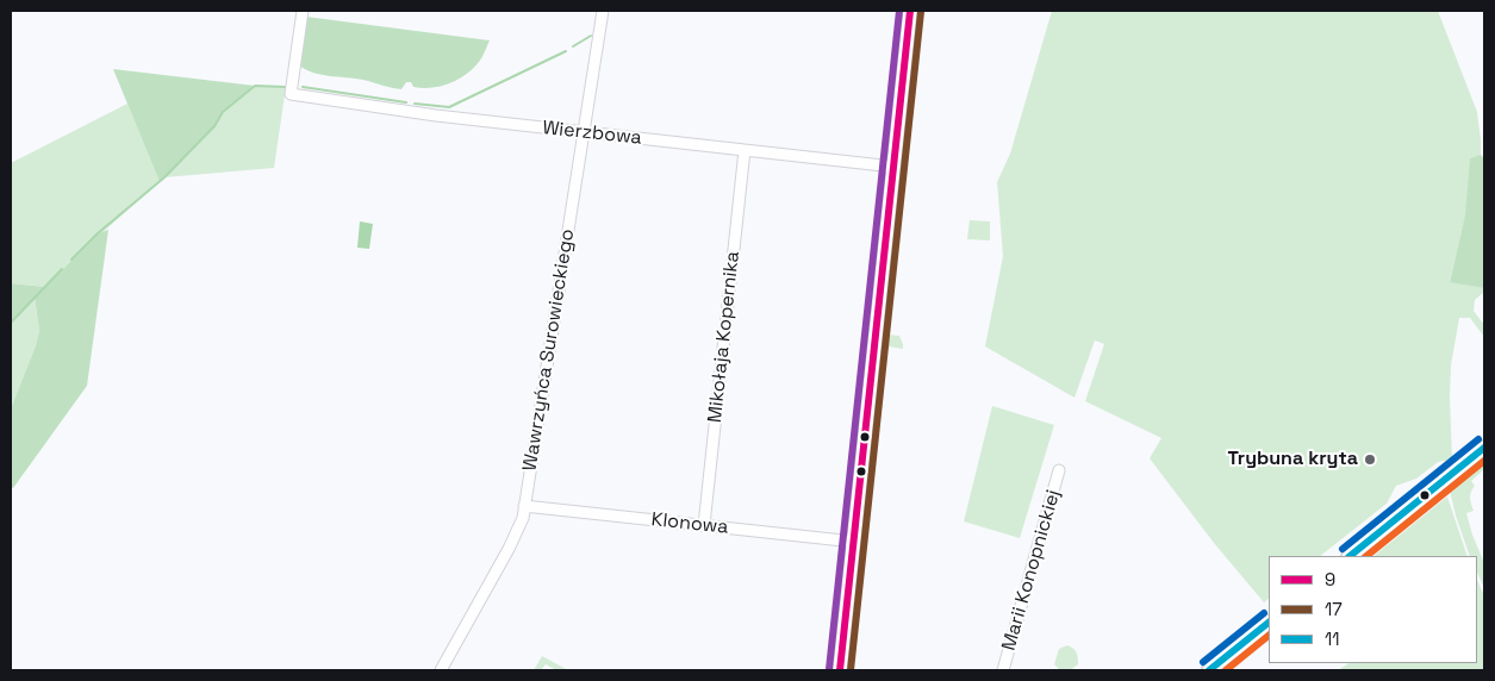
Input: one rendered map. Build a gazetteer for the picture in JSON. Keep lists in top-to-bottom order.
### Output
{
  "streets": {
    "street": [
      "Wierzbowa",
      "Mikołaja Kopernika",
      "Wawrzyńca Surowieckiego",
      "Klonowa",
      "Marii Konopnickiej"
    ]
  },
  "crossings": [
    ["Wierzbowa", "Mikołaja Kopernika"],
    ["Wierzbowa", "Wawrzyńca Surowieckiego"],
    ["Mikołaja Kopernika", "Klonowa"],
    ["Wawrzyńca Surowieckiego", "Klonowa"]
  ],
  "places": ["Trybuna kryta"],
  "lines": ["transit line 9", "transit line 17", "transit line 11"],
  "legend": ["9", "17", "11"]
}
